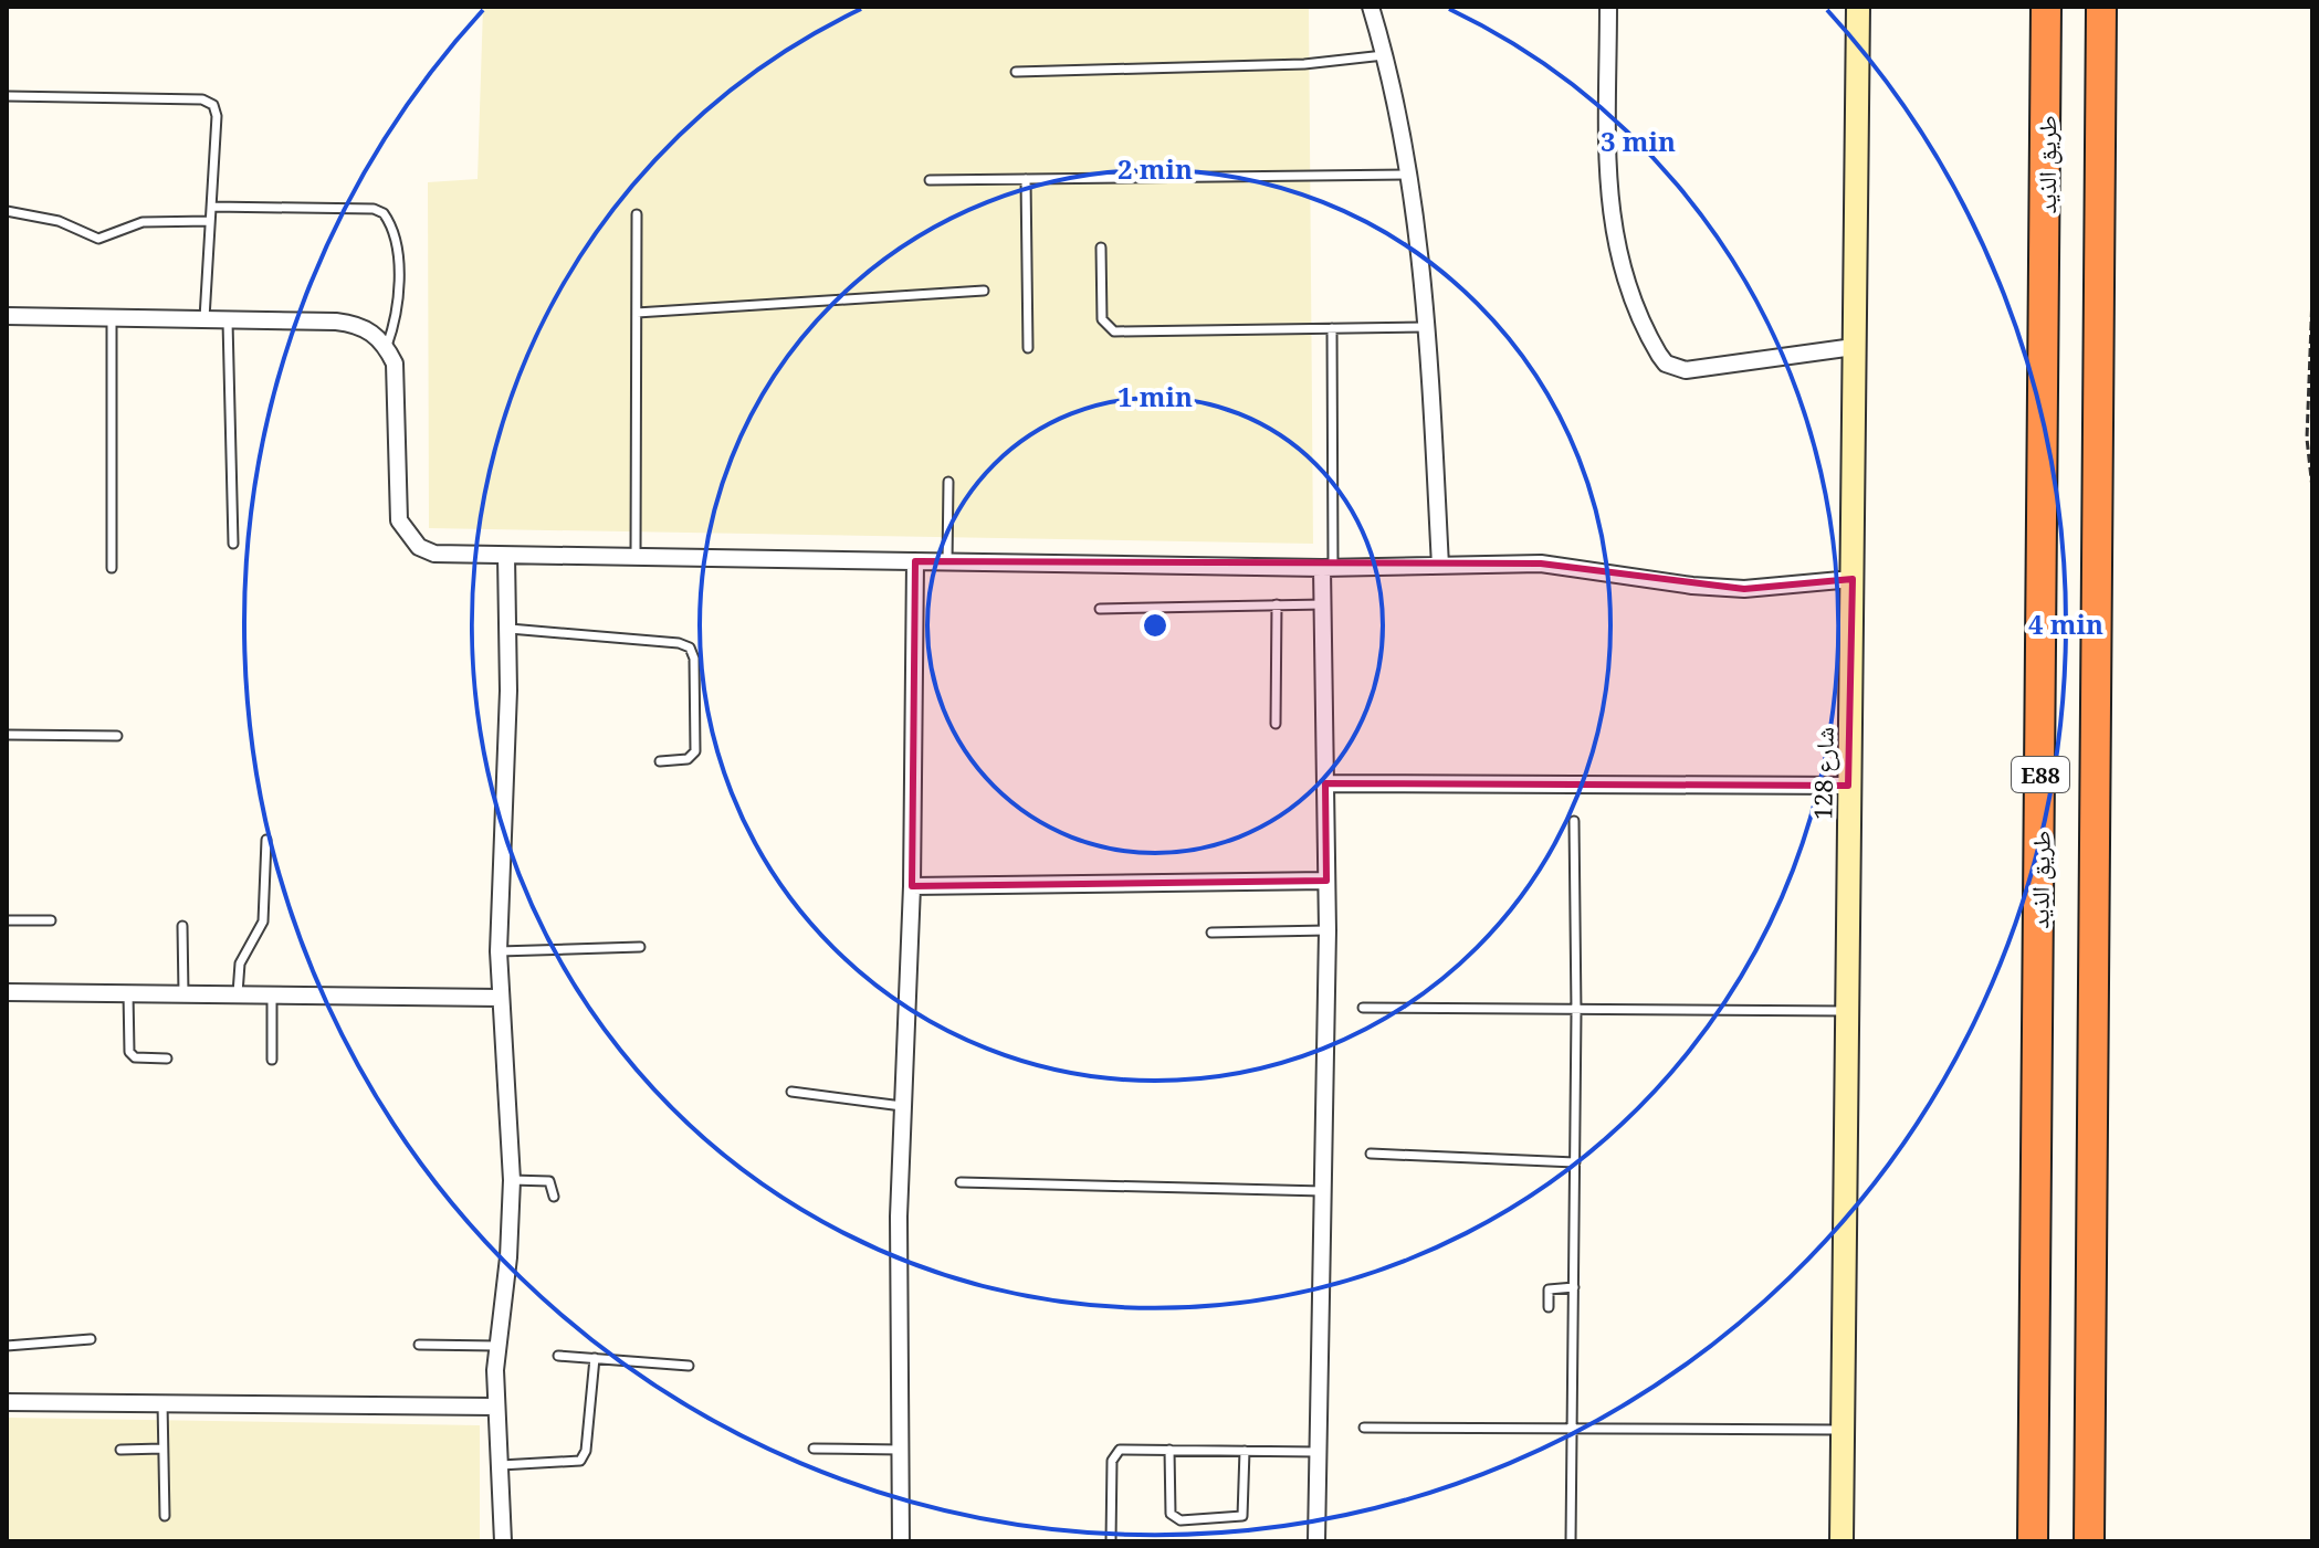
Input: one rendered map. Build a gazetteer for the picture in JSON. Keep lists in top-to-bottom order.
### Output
{
  "streets": {
    "highway": ["طريق الذيد", "E88"],
    "street": ["شارع 128"]
  },
  "rings": [
    "3 min",
    "2 min",
    "1 min",
    "4 min"
  ]
}
